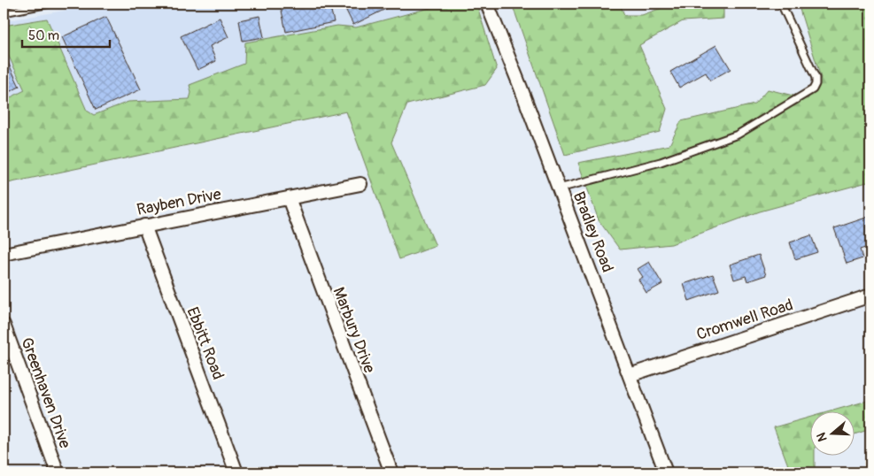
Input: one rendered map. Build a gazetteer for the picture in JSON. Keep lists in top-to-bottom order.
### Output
{
  "streets": {
    "street": [
      "Rayben Drive",
      "Bradley Road",
      "Cromwell Road",
      "Marbury Drive",
      "Ebbitt Road",
      "Greenhaven Drive"
    ]
  },
  "crossings": [
    ["Rayben Drive", "Marbury Drive"],
    ["Rayben Drive", "Ebbitt Road"],
    ["Bradley Road", "Cromwell Road"]
  ],
  "scale_bar": "50 m",
  "north": "left"
}
